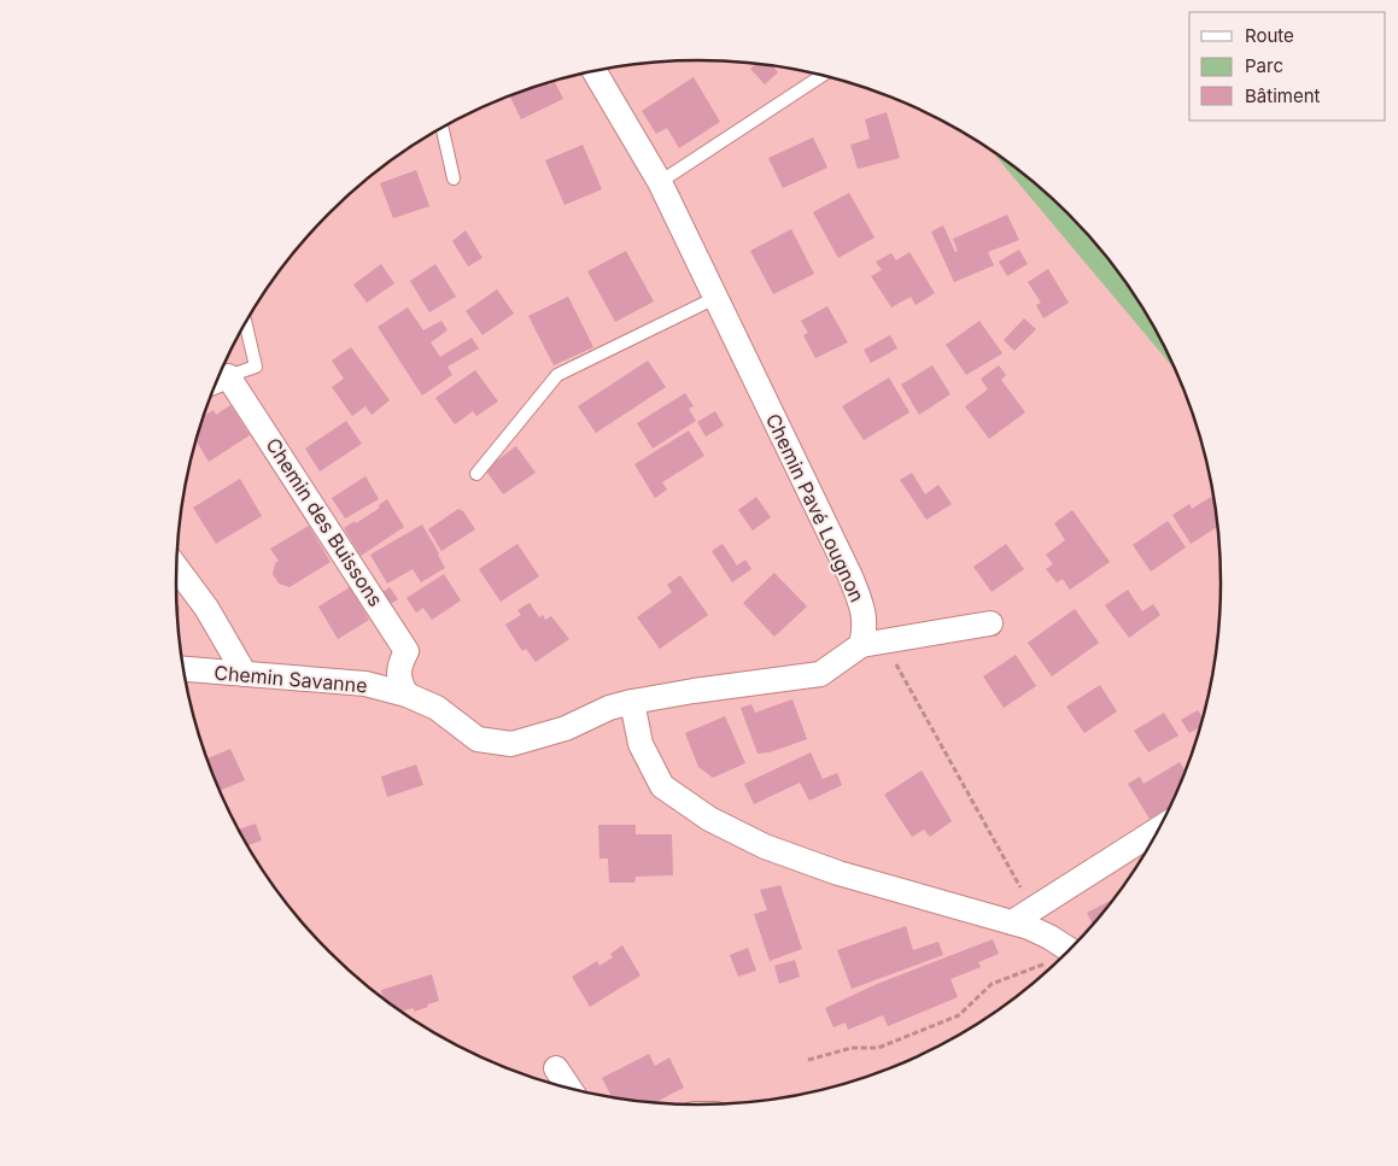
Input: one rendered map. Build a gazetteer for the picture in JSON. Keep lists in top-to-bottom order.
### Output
{
  "streets": {
    "street": ["Chemin Pavé Lougnon", "Chemin des Buissons", "Chemin Savanne"]
  },
  "crossings": [
    ["Chemin des Buissons", "Chemin Savanne"]
  ],
  "legend": ["Route", "Parc", "Bâtiment"]
}
